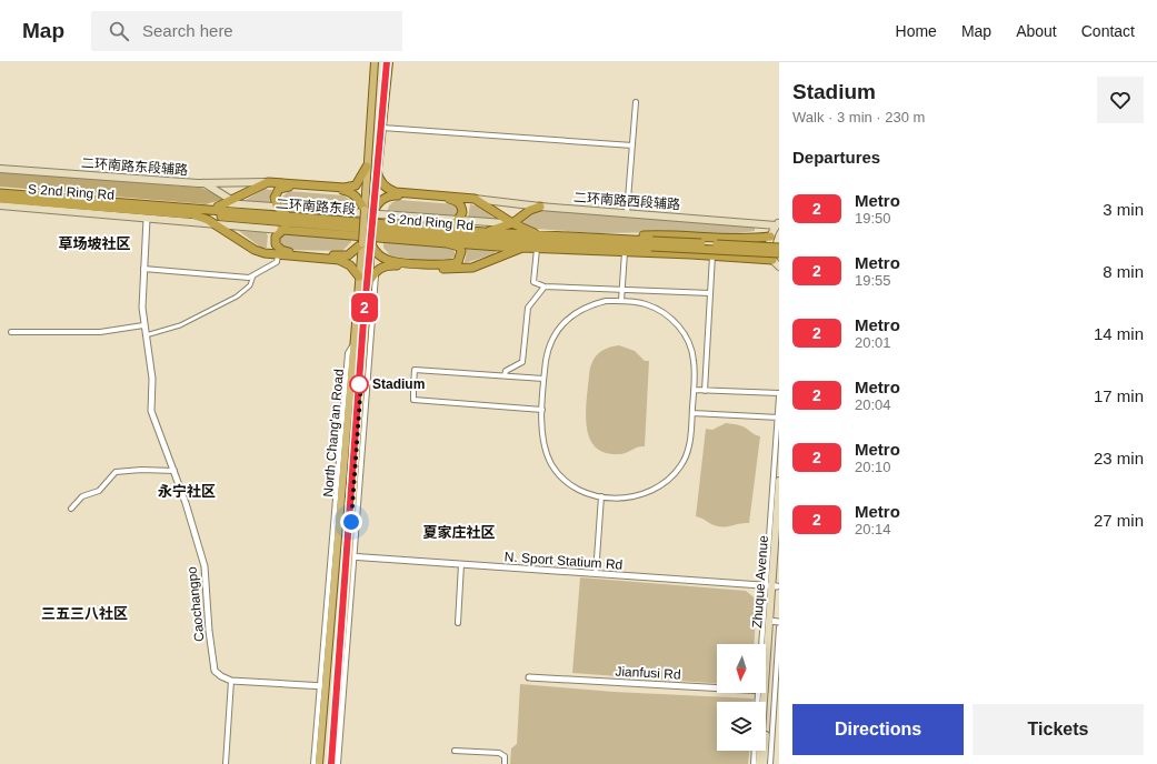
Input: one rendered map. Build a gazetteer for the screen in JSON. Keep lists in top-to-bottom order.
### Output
{
  "streets": {
    "highway": ["S 2nd Ring Rd", "二环南路东段"],
    "main road": [
      "二环南路东段辅路",
      "二环南路西段辅路",
      "North Chang'an Road",
      "Zhuque Avenue"
    ],
    "street": ["N. Sport Statium Rd", "Caochangpo", "Jianfusi Rd"]
  },
  "crossings": [
    ["S 2nd Ring Rd", "二环南路东段"],
    ["North Chang'an Road", "N. Sport Statium Rd"],
    ["N. Sport Statium Rd", "Zhuque Avenue"]
  ],
  "districts": [
    "草场坡社区",
    "永宁社区",
    "夏家庄社区",
    "三五三八社区"
  ],
  "places": ["Stadium"],
  "lines": ["metro line 2"],
  "north": "bottom",
  "page": {
    "header": "Map",
    "search": "Search here",
    "nav": [
      "Home",
      "Map",
      "About",
      "Contact"
    ],
    "on_map": "2",
    "heading": [
      ["Stadium", "Walk · 3 min · 230 m"],
      "Departures"
    ],
    "list": [
      {
        "mark": "2",
        "name": "Metro",
        "note": "19:50",
        "value": "3 min"
      },
      {
        "mark": "2",
        "name": "Metro",
        "note": "19:55",
        "value": "8 min"
      },
      {
        "mark": "2",
        "name": "Metro",
        "note": "20:01",
        "value": "14 min"
      },
      {
        "mark": "2",
        "name": "Metro",
        "note": "20:04",
        "value": "17 min"
      },
      {
        "mark": "2",
        "name": "Metro",
        "note": "20:10",
        "value": "23 min"
      },
      {
        "mark": "2",
        "name": "Metro",
        "note": "20:14",
        "value": "27 min"
      }
    ],
    "buttons": ["Directions", "Tickets"]
  }
}
